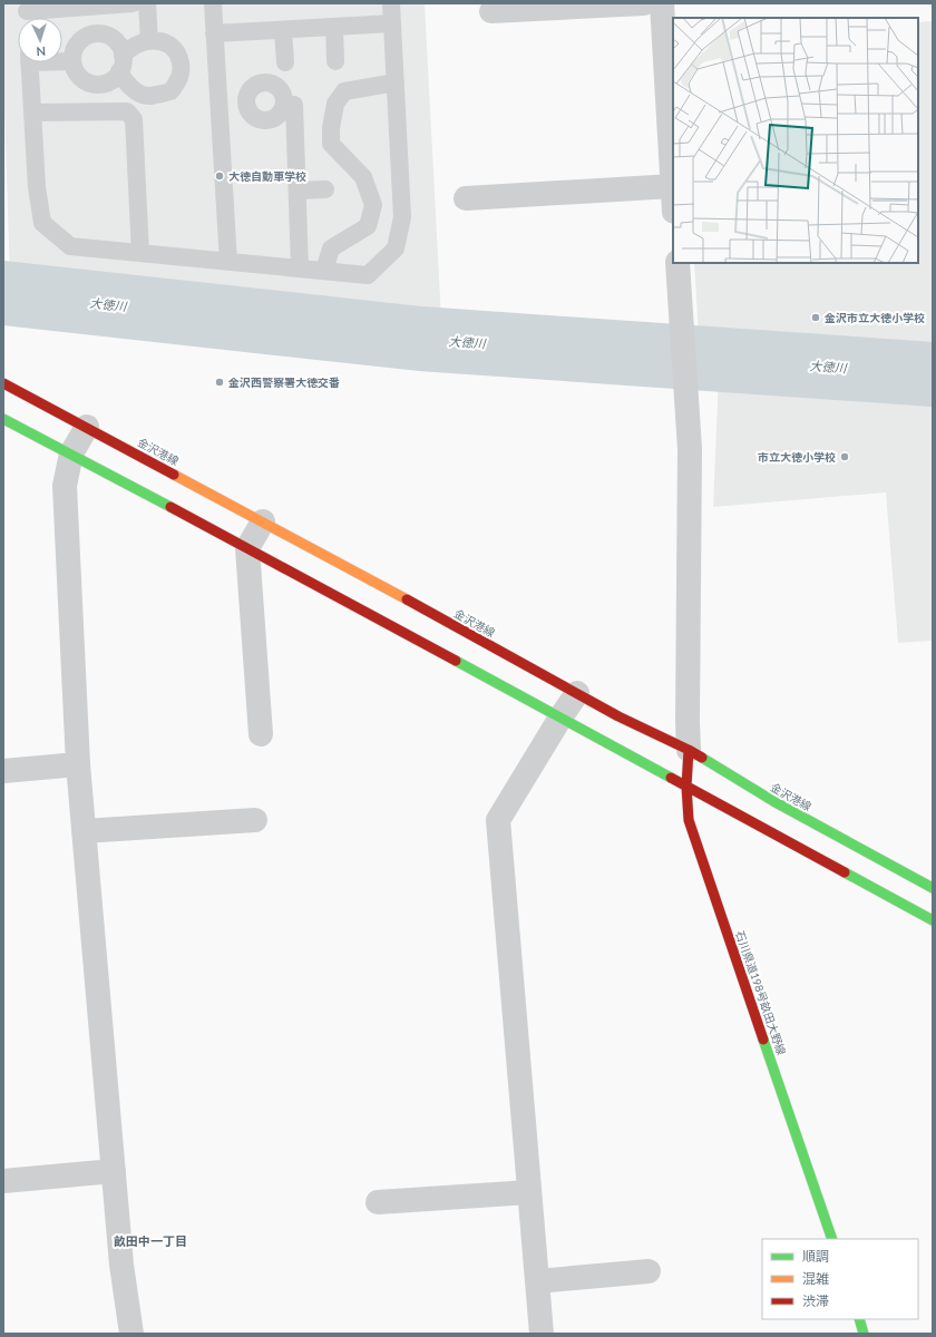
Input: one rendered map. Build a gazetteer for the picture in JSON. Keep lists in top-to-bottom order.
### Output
{
  "streets": {
    "main road": ["金沢港線", "石川県道198号畝田大野線"]
  },
  "crossings": [
    ["金沢港線", "石川県道198号畝田大野線"]
  ],
  "districts": ["畝田中一丁目"],
  "water": ["大徳川"],
  "places": [
    "大徳自動車学校",
    "金沢市立大徳小学校",
    "金沢西警察署大徳交番",
    "市立大徳小学校"
  ],
  "legend": ["順調", "混雑", "渋滞"],
  "north": "bottom"
}
